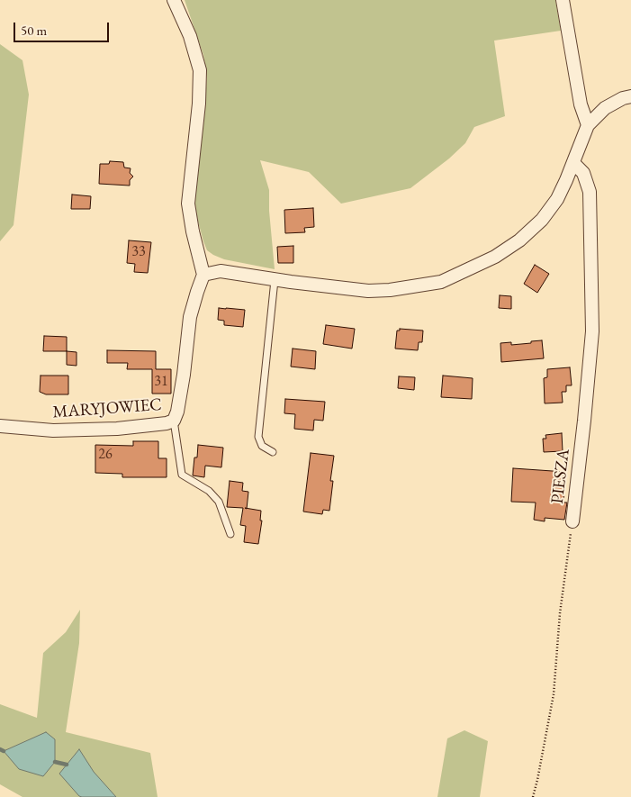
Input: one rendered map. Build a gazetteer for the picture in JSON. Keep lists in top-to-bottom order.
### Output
{
  "streets": {
    "street": ["MARYJOWIEC", "PIESZA"]
  },
  "house_numbers": ["33", "31", "26"],
  "scale_bar": "50 m"
}
